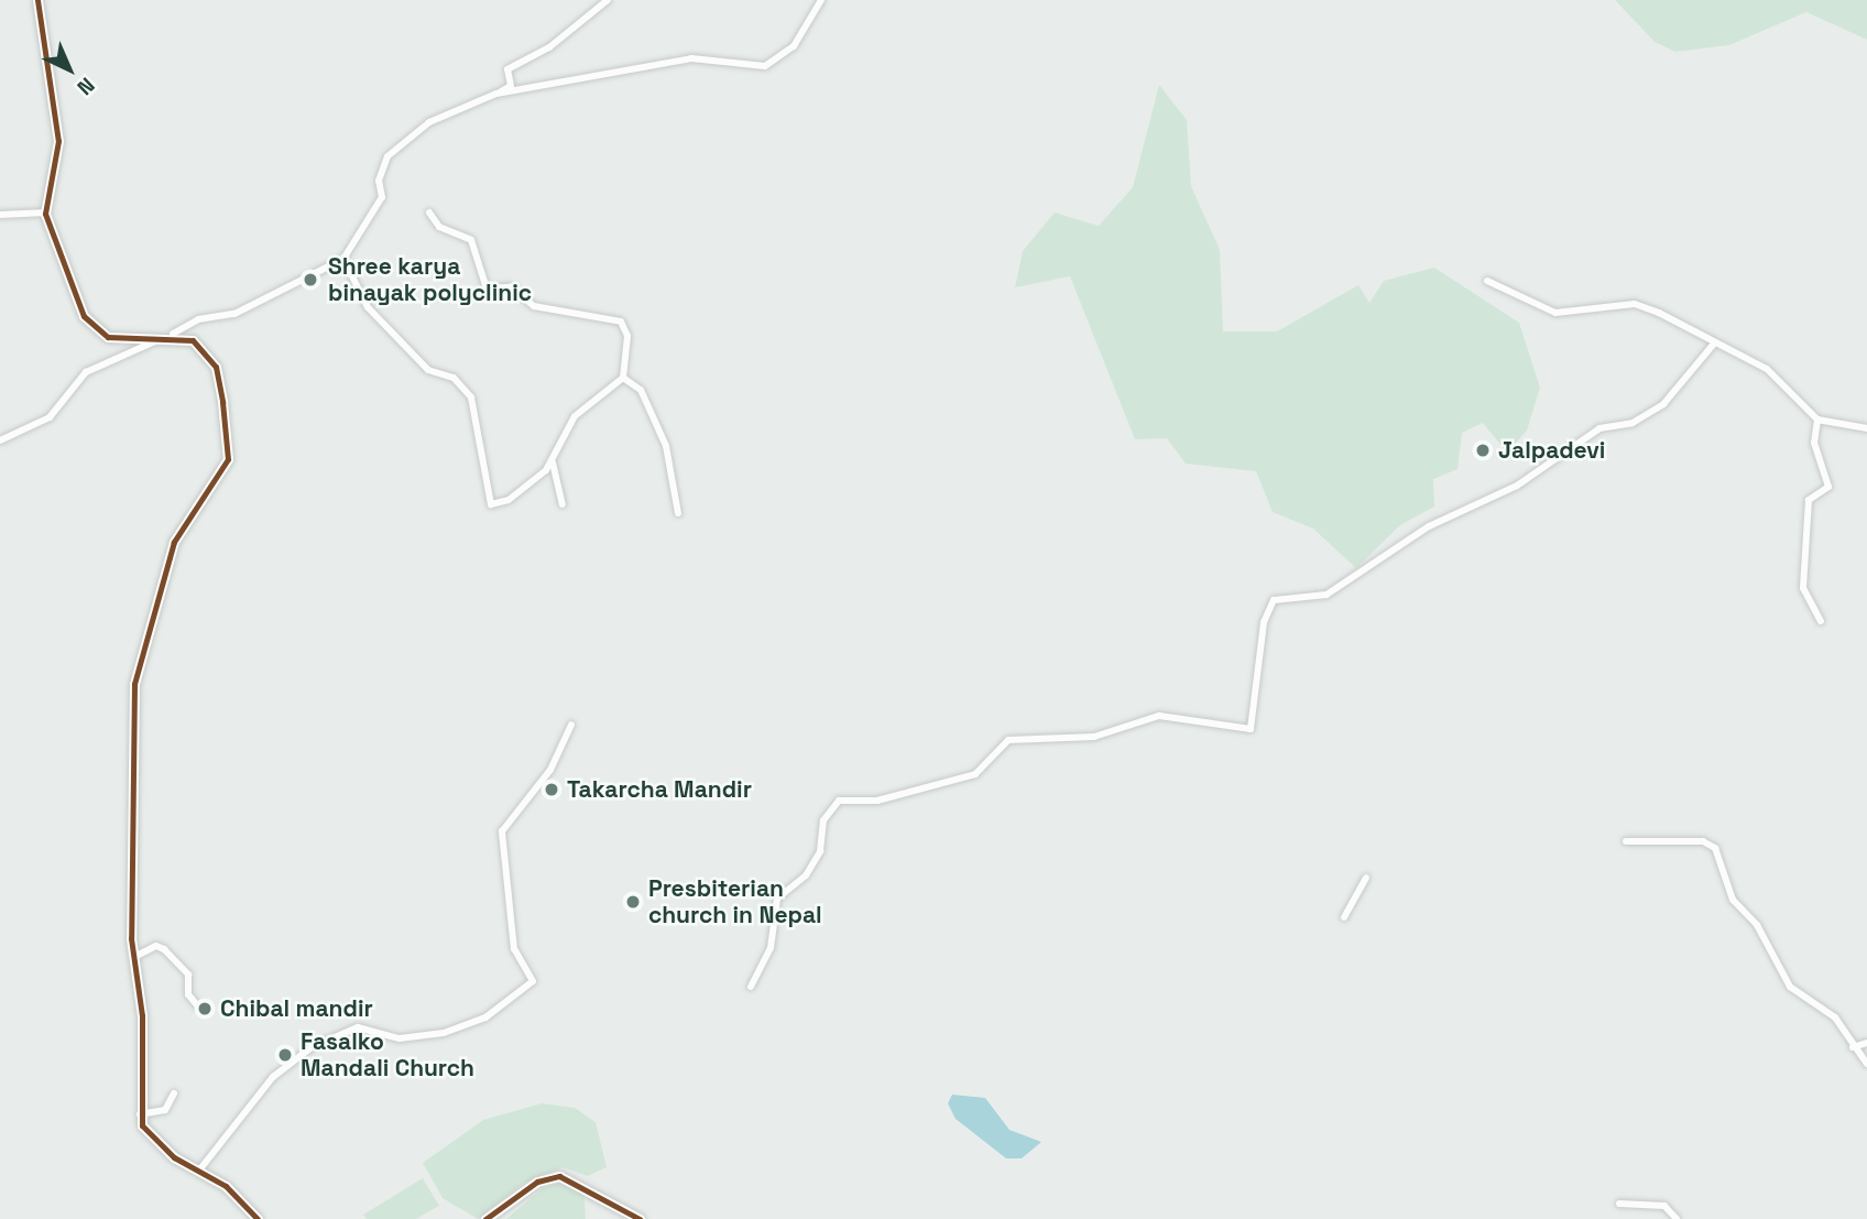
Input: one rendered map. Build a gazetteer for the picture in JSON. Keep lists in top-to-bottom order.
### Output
{
  "places": [
    "Shree karya binayak polyclinic",
    "Jalpadevi",
    "Takarcha Mandir",
    "Presbiterian church in Nepal",
    "Chibal mandir",
    "Fasalko Mandali Church"
  ],
  "north": "bottom right"
}
